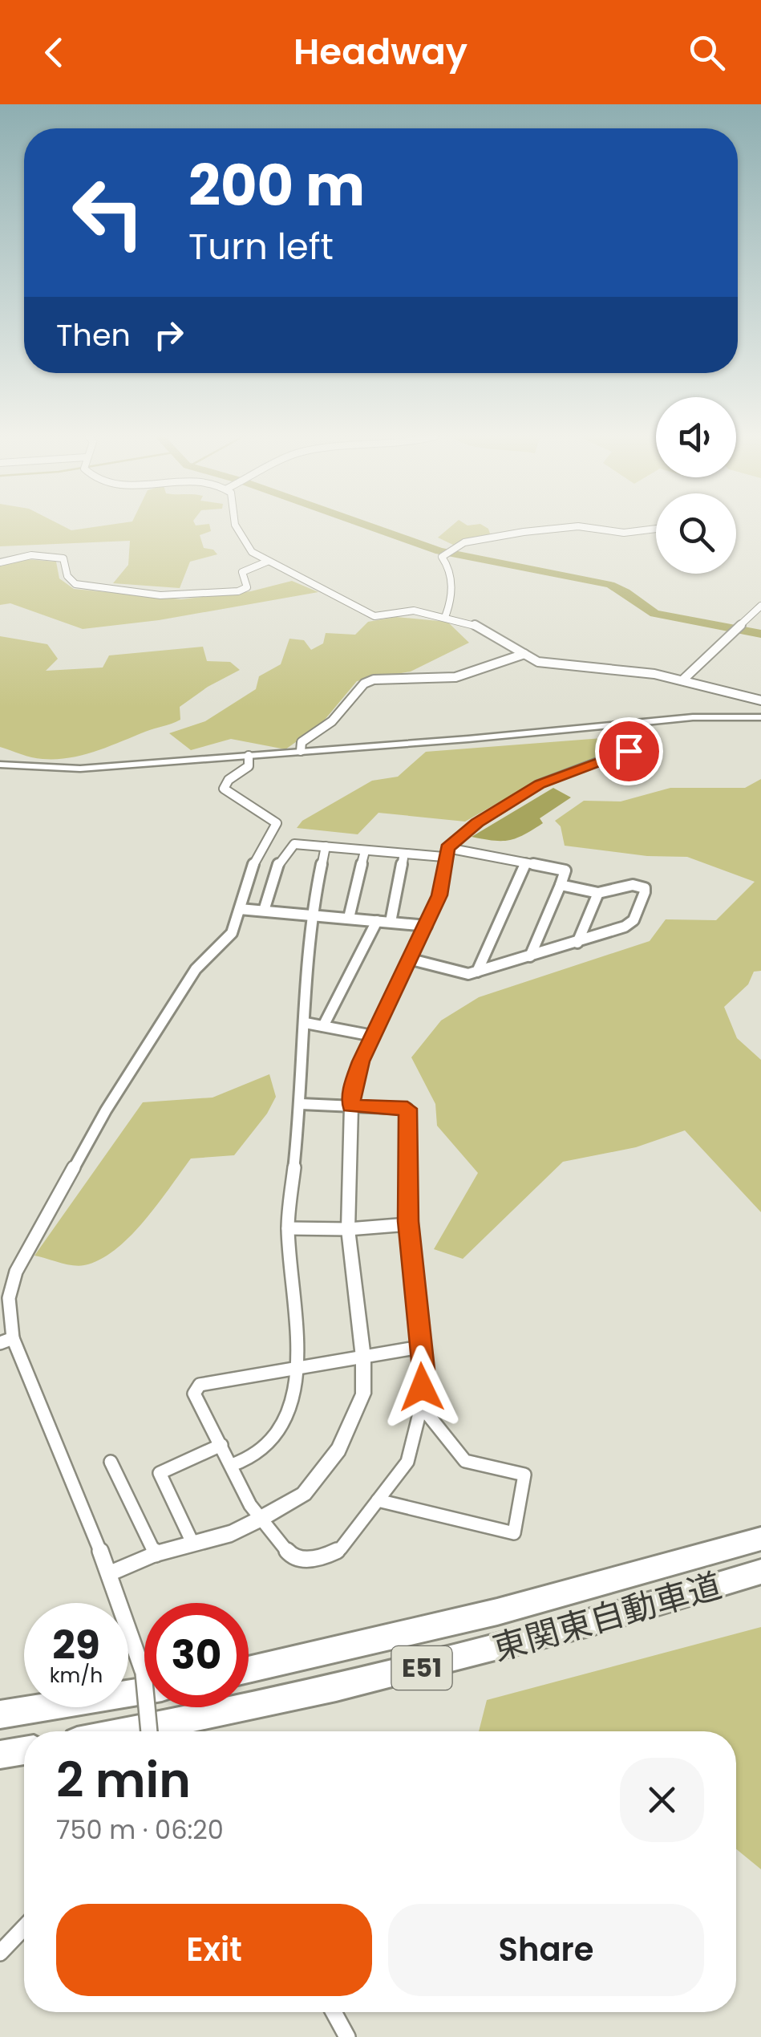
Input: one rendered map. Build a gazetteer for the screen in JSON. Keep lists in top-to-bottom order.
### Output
{
  "streets": {
    "highway": ["東関東自動車道", "E51"]
  },
  "page": {
    "header": "Headway",
    "turn": ["200 m", "Turn left"],
    "then": "Then",
    "speed": "29 km/h",
    "limit": "30",
    "heading": ["2 min", "750 m · 06:20"],
    "buttons": ["Exit", "Share"]
  }
}
